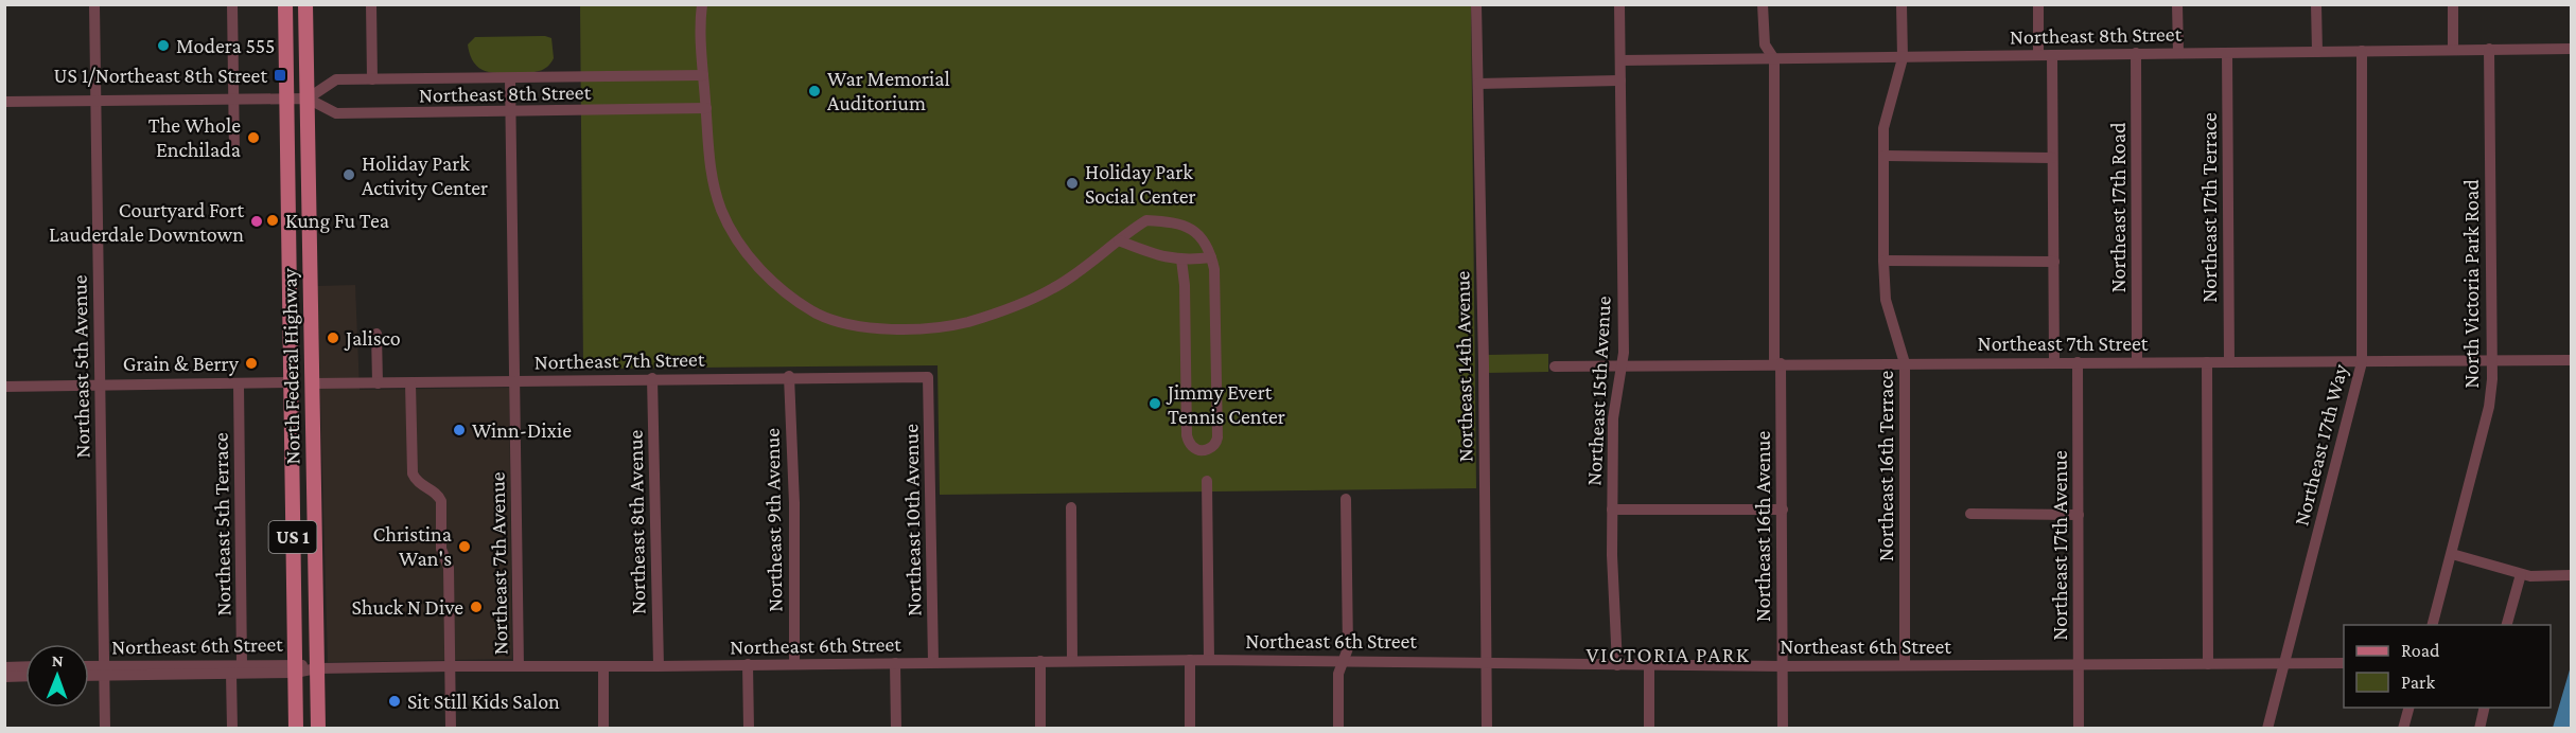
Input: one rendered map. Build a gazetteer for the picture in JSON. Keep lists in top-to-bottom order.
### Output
{
  "streets": {
    "main road": ["North Federal Highway", "US 1"],
    "street": [
      "Northeast 8th Street",
      "Northeast 17th Road",
      "Northeast 17th Terrace",
      "North Victoria Park Road",
      "Northeast 7th Street",
      "Northeast 5th Avenue",
      "Northeast 14th Avenue",
      "Northeast 15th Avenue",
      "Northeast 17th Way",
      "Northeast 16th Terrace",
      "Northeast 9th Avenue",
      "Northeast 10th Avenue",
      "Northeast 8th Avenue",
      "Northeast 5th Terrace",
      "Northeast 16th Avenue",
      "Northeast 17th Avenue",
      "Northeast 7th Avenue",
      "Northeast 6th Street"
    ]
  },
  "crossings": [
    ["Northeast 8th Street", "Northeast 17th Road"],
    ["Northeast 8th Street", "Northeast 17th Terrace"],
    ["Northeast 8th Street", "North Victoria Park Road"],
    ["Northeast 8th Street", "North Federal Highway"],
    ["Northeast 8th Street", "Northeast 15th Avenue"],
    ["Northeast 8th Street", "Northeast 17th Way"],
    ["Northeast 8th Street", "Northeast 16th Terrace"],
    ["Northeast 8th Street", "Northeast 16th Avenue"],
    ["Northeast 8th Street", "Northeast 7th Avenue"],
    ["Northeast 17th Road", "Northeast 7th Street"],
    ["Northeast 17th Terrace", "Northeast 7th Street"],
    ["North Victoria Park Road", "Northeast 7th Street"],
    ["Northeast 7th Street", "North Federal Highway"],
    ["Northeast 7th Street", "Northeast 15th Avenue"],
    ["Northeast 7th Street", "Northeast 17th Way"],
    ["Northeast 7th Street", "Northeast 16th Terrace"],
    ["Northeast 7th Street", "Northeast 9th Avenue"],
    ["Northeast 7th Street", "Northeast 10th Avenue"],
    ["Northeast 7th Street", "Northeast 8th Avenue"],
    ["Northeast 7th Street", "Northeast 16th Avenue"],
    ["Northeast 7th Street", "Northeast 17th Avenue"],
    ["Northeast 7th Street", "Northeast 7th Avenue"],
    ["Northeast 5th Avenue", "Northeast 6th Street"],
    ["North Federal Highway", "Northeast 6th Street"],
    ["Northeast 14th Avenue", "Northeast 6th Street"],
    ["Northeast 15th Avenue", "Northeast 6th Street"],
    ["Northeast 17th Way", "Northeast 6th Street"],
    ["Northeast 16th Terrace", "Northeast 6th Street"],
    ["Northeast 9th Avenue", "Northeast 6th Street"],
    ["Northeast 10th Avenue", "Northeast 6th Street"],
    ["Northeast 8th Avenue", "Northeast 6th Street"],
    ["Northeast 5th Terrace", "Northeast 6th Street"],
    ["Northeast 16th Avenue", "Northeast 6th Street"],
    ["Northeast 17th Avenue", "Northeast 6th Street"],
    ["Northeast 7th Avenue", "Northeast 6th Street"]
  ],
  "districts": ["VICTORIA PARK"],
  "places": {
    "other": [
      "Modera 555",
      "War Memorial Auditorium",
      "The Whole Enchilada",
      "Holiday Park Activity Center",
      "Holiday Park Social Center",
      "Kung Fu Tea",
      "Courtyard Fort Lauderdale Downtown",
      "Jalisco",
      "Grain & Berry",
      "Jimmy Evert Tennis Center",
      "Winn-Dixie",
      "Christina Wan's",
      "Shuck N Dive",
      "Sit Still Kids Salon"
    ],
    "transit": ["US 1/Northeast 8th Street"]
  },
  "legend": ["Road", "Park"],
  "north": "top"
}
